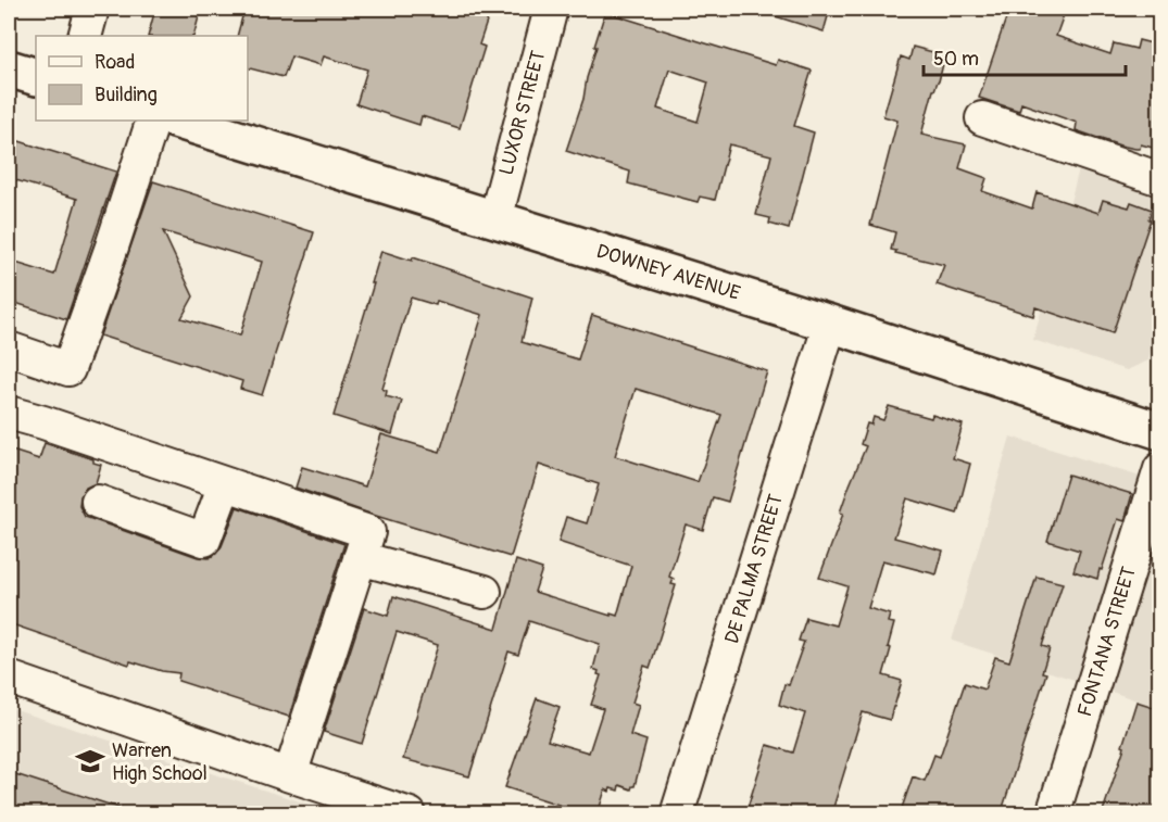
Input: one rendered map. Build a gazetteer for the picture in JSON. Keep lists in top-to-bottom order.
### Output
{
  "streets": {
    "main road": ["DOWNEY AVENUE"],
    "street": ["LUXOR STREET", "DE PALMA STREET", "FONTANA STREET"]
  },
  "crossings": [
    ["LUXOR STREET", "DOWNEY AVENUE"],
    ["DOWNEY AVENUE", "DE PALMA STREET"]
  ],
  "places": {
    "school or university": ["Warren High School"]
  },
  "legend": ["Road", "Building"],
  "scale_bar": "50 m"
}
